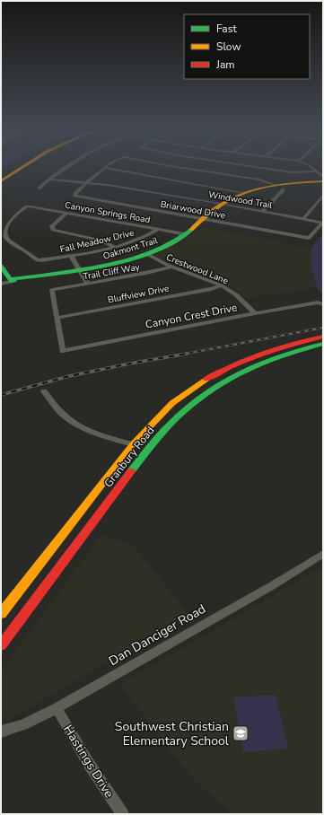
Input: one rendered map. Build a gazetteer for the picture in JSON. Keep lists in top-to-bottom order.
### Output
{
  "streets": {
    "main road": ["Oakmont Trail", "Granbury Road"],
    "street": [
      "Windwood Trail",
      "Briarwood Drive",
      "Canyon Springs Road",
      "Fall Meadow Drive",
      "Crestwood Lane",
      "Trail Cliff Way",
      "Bluffview Drive",
      "Canyon Crest Drive",
      "Dan Danciger Road",
      "Hastings Drive"
    ]
  },
  "crossings": [
    ["Windwood Trail", "Briarwood Drive"],
    ["Windwood Trail", "Oakmont Trail"],
    ["Briarwood Drive", "Oakmont Trail"],
    ["Canyon Springs Road", "Fall Meadow Drive"],
    ["Canyon Springs Road", "Oakmont Trail"],
    ["Oakmont Trail", "Crestwood Lane"],
    ["Crestwood Lane", "Trail Cliff Way"],
    ["Crestwood Lane", "Bluffview Drive"],
    ["Crestwood Lane", "Canyon Crest Drive"],
    ["Trail Cliff Way", "Bluffview Drive"],
    ["Trail Cliff Way", "Canyon Crest Drive"],
    ["Bluffview Drive", "Canyon Crest Drive"],
    ["Dan Danciger Road", "Hastings Drive"]
  ],
  "places": {
    "school or university": ["Southwest Christian Elementary School"]
  },
  "legend": ["Fast", "Slow", "Jam"]
}
